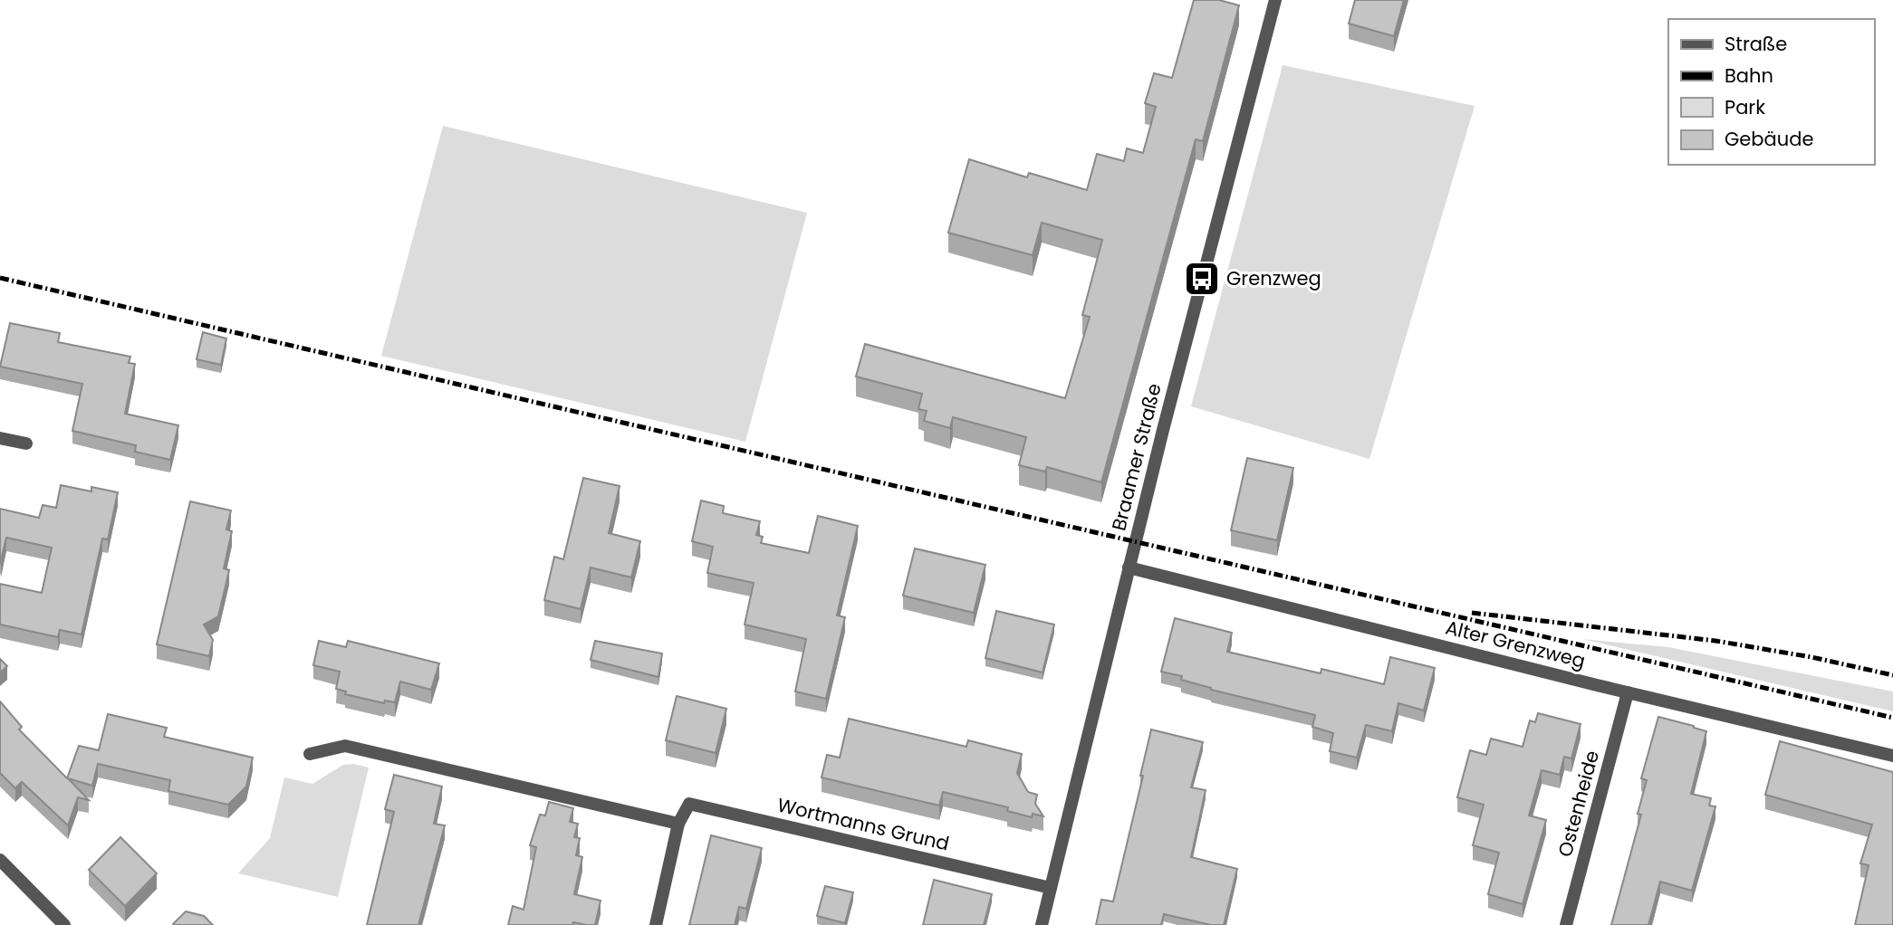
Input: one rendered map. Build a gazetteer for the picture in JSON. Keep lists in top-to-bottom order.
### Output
{
  "streets": {
    "street": [
      "Braamer Straße",
      "Alter Grenzweg",
      "Ostenheide",
      "Wortmanns Grund"
    ]
  },
  "crossings": [
    ["Braamer Straße", "Alter Grenzweg"],
    ["Braamer Straße", "Wortmanns Grund"],
    ["Alter Grenzweg", "Ostenheide"]
  ],
  "places": {
    "bus stop": ["Grenzweg"]
  },
  "legend": [
    "Straße",
    "Bahn",
    "Park",
    "Gebäude"
  ]
}
